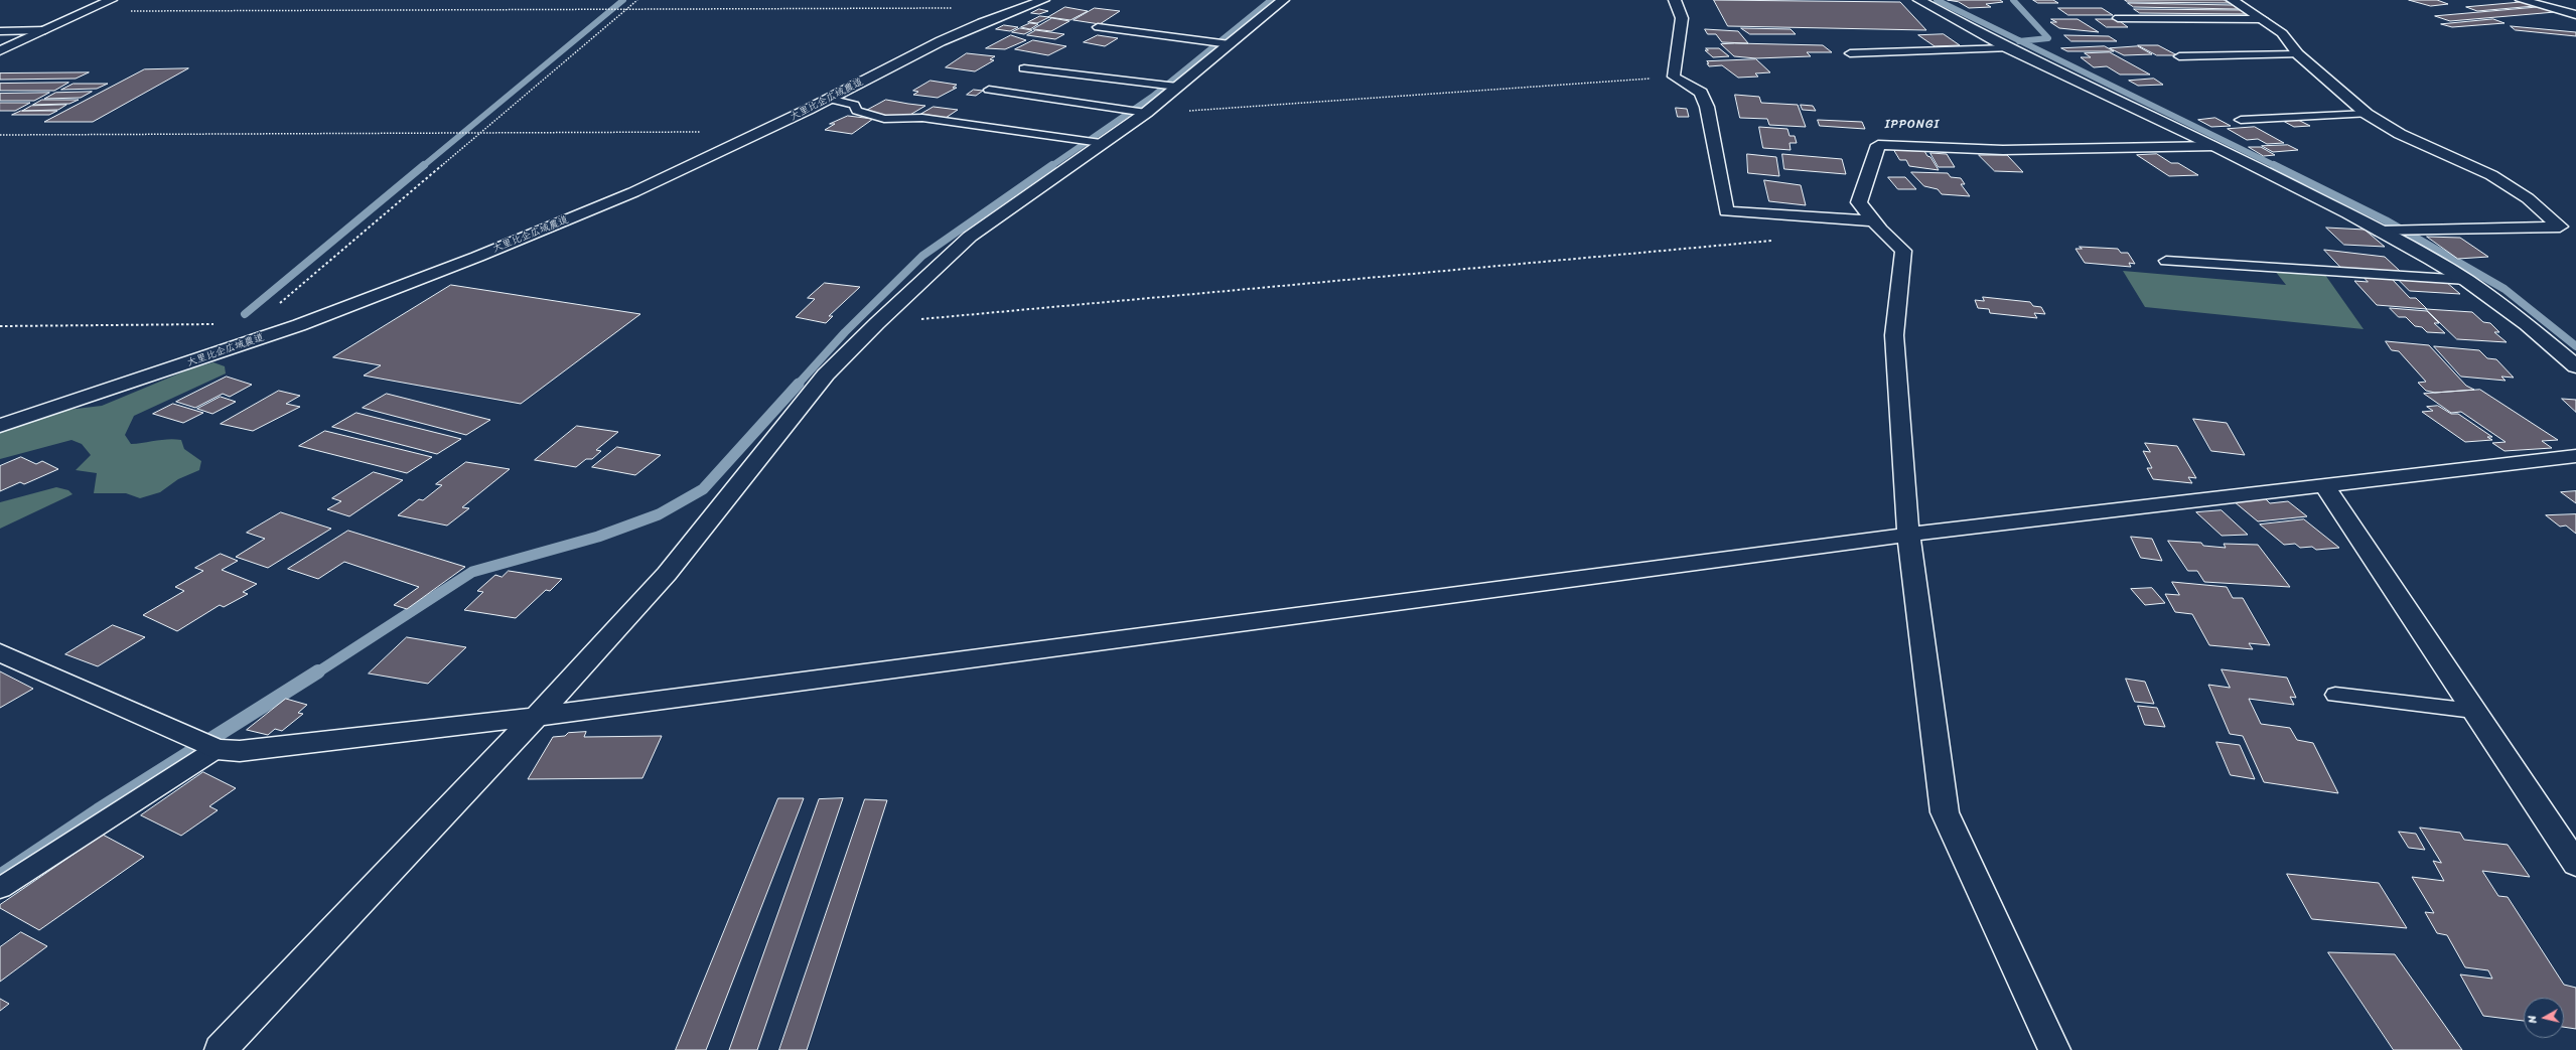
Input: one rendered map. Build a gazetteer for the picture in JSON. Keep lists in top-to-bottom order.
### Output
{
  "streets": {
    "street": ["大里比企広域農道"]
  },
  "districts": ["IPPONGI"],
  "north": "left"
}
